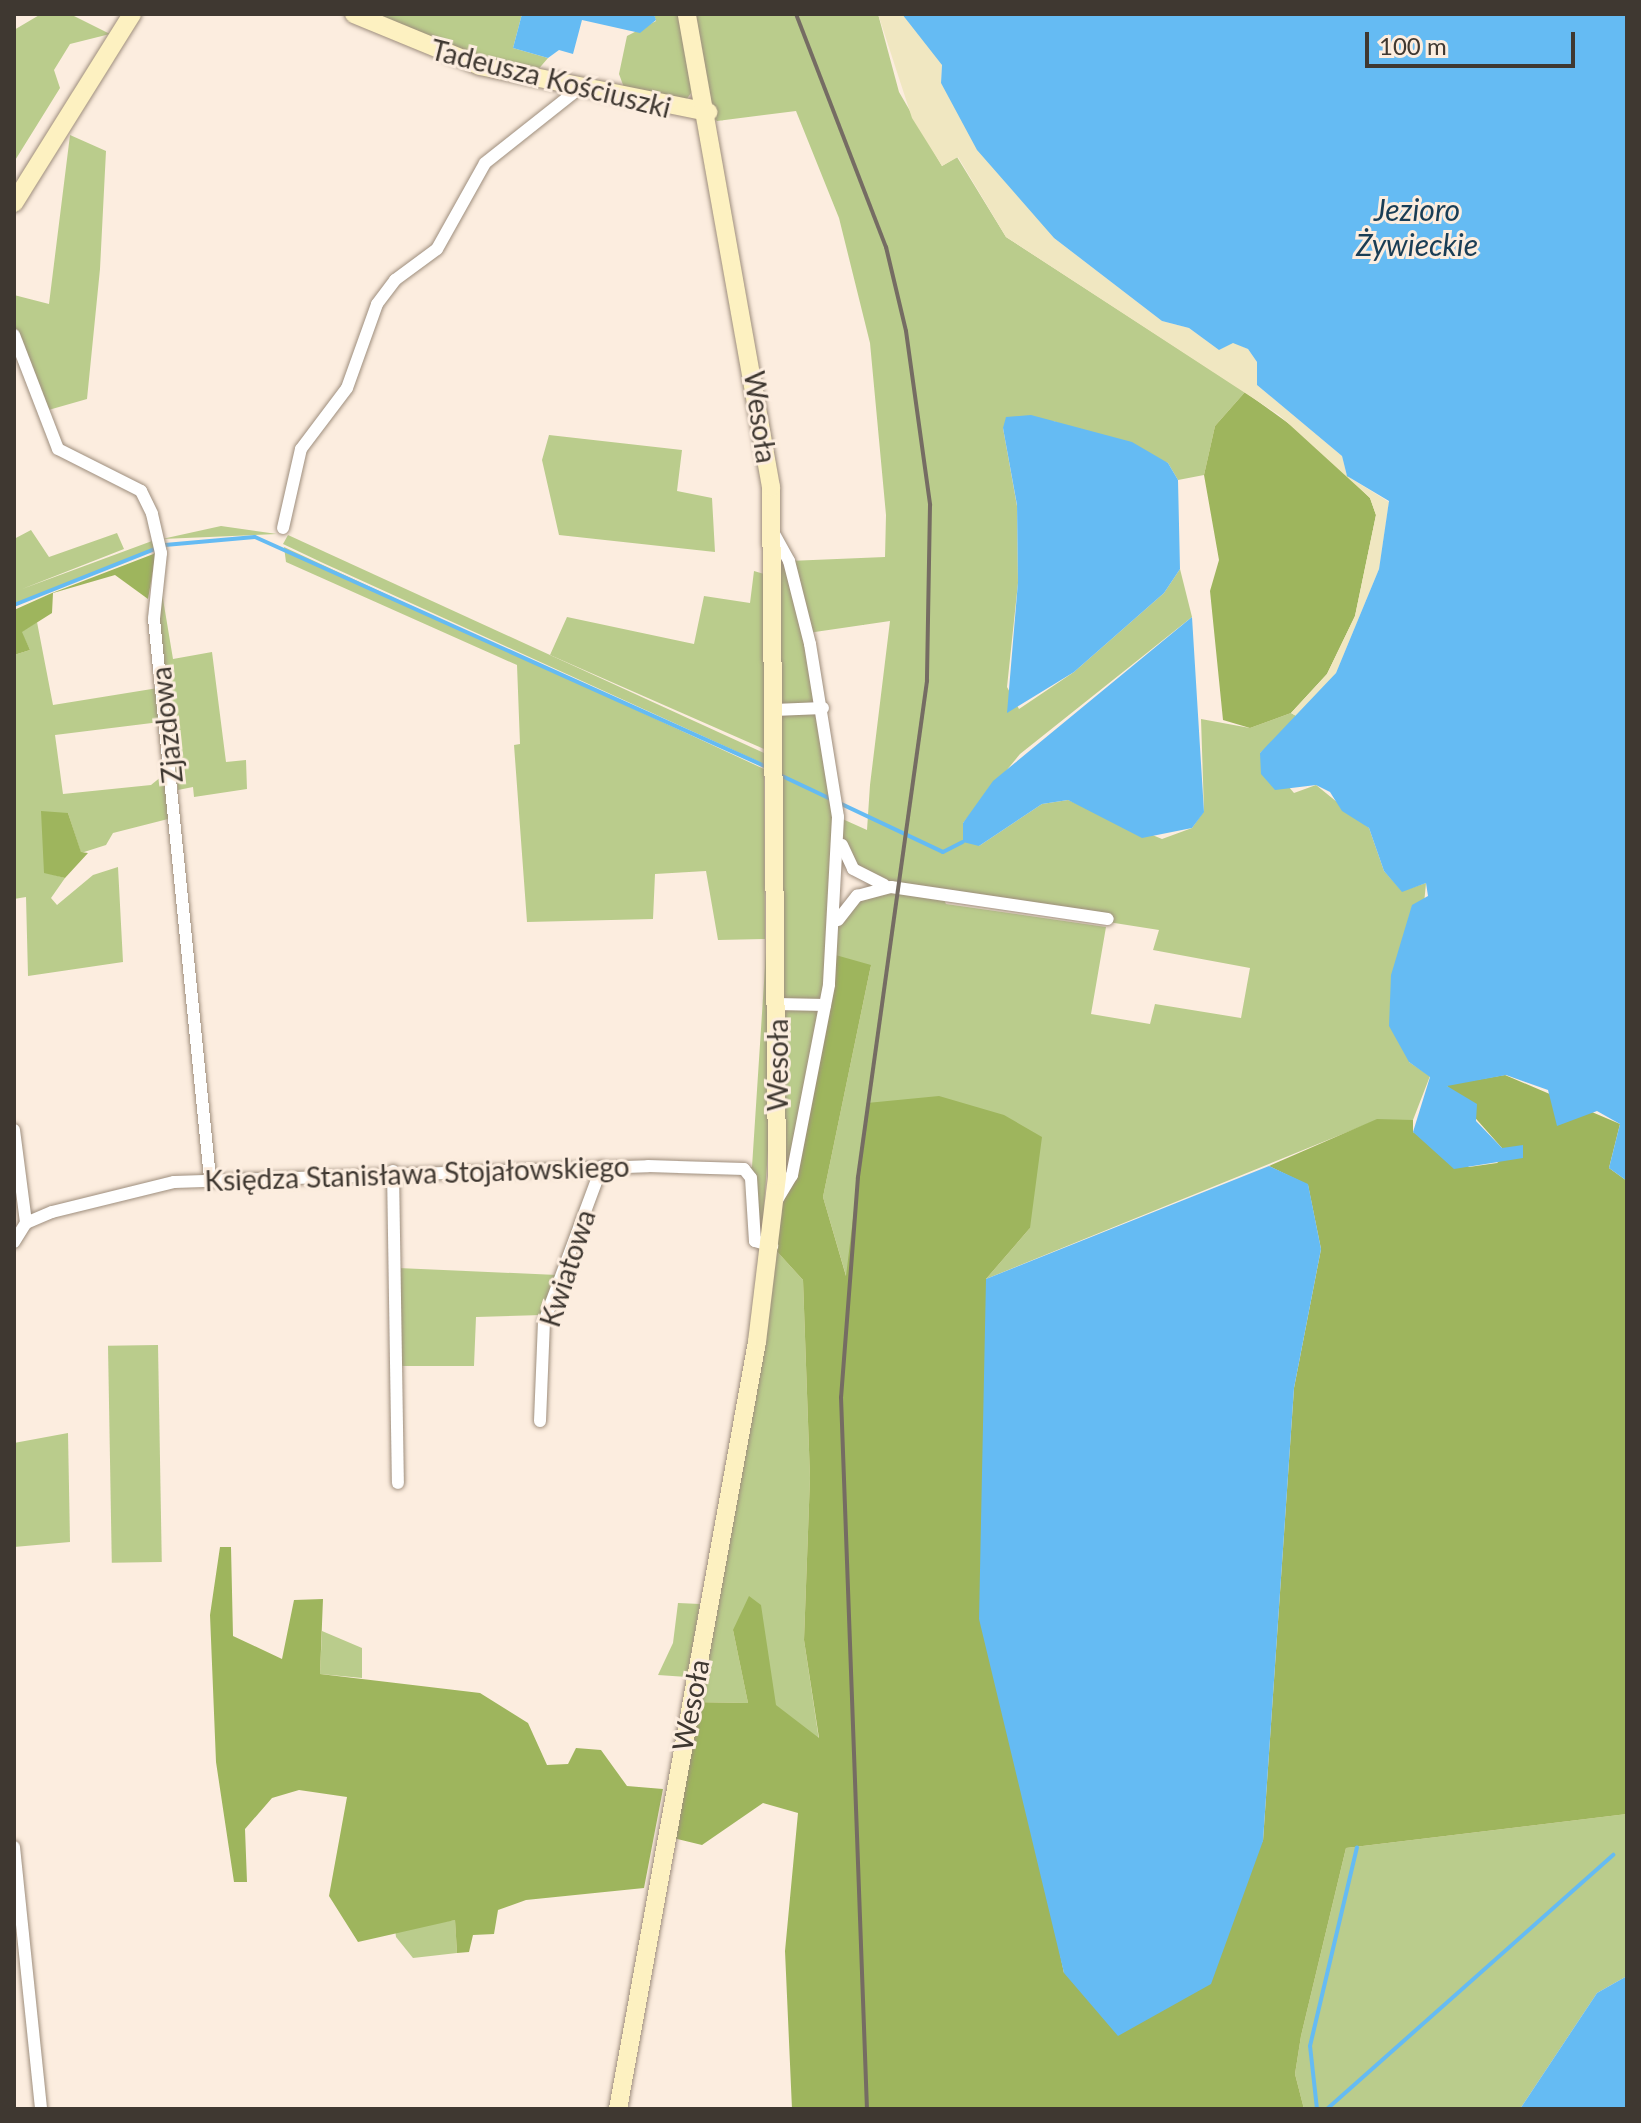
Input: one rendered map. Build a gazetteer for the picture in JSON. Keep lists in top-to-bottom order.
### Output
{
  "streets": {
    "main road": ["Tadeusza Kościuszki", "Wesoła"],
    "street": ["Zjazdowa", "Księdza Stanisława Stojałowskiego", "Kwiatowa"]
  },
  "crossings": [
    ["Tadeusza Kościuszki", "Wesoła"],
    ["Wesoła", "Księdza Stanisława Stojałowskiego"],
    ["Zjazdowa", "Księdza Stanisława Stojałowskiego"],
    ["Księdza Stanisława Stojałowskiego", "Kwiatowa"]
  ],
  "water": ["Jezioro Żywieckie"],
  "scale_bar": "100 m"
}
